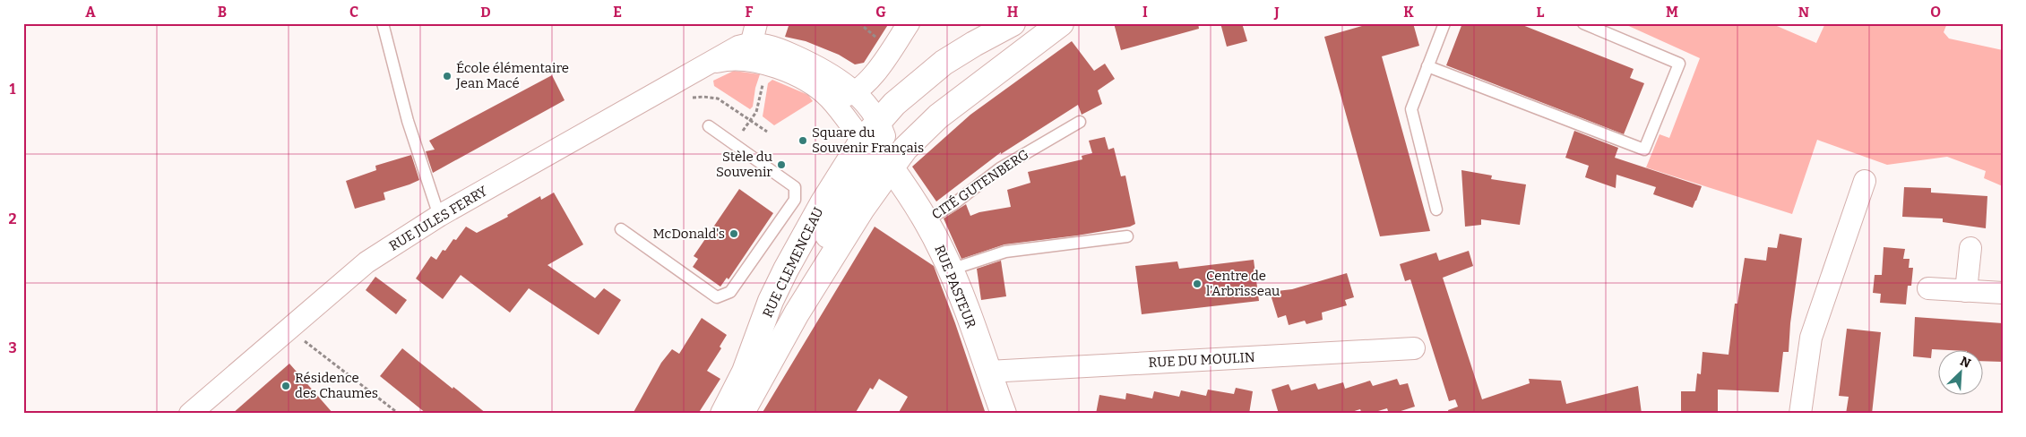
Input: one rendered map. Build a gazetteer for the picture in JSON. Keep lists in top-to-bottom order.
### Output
{
  "streets": {
    "main road": ["RUE CLEMENCEAU", "RUE PASTEUR"],
    "street": ["RUE JULES FERRY", "RUE DU MOULIN"],
    "lane": ["CITÉ GUTENBERG"]
  },
  "crossings": [
    ["CITÉ GUTENBERG", "RUE PASTEUR"],
    ["RUE CLEMENCEAU", "RUE PASTEUR"],
    ["RUE PASTEUR", "RUE DU MOULIN"]
  ],
  "places": [
    "École élémentaire Jean Macé",
    "Square du Souvenir Français",
    "Stèle du Souvenir",
    "McDonald's",
    "Centre de l'Arbrisseau",
    "Résidence des Chaumes"
  ],
  "north": "top right",
  "grid": {
    "columns": [
      "A",
      "B",
      "C",
      "D",
      "E",
      "F",
      "G",
      "H",
      "I",
      "J",
      "K",
      "L",
      "M",
      "N",
      "O"
    ],
    "rows": ["1", "2", "3"]
  }
}
